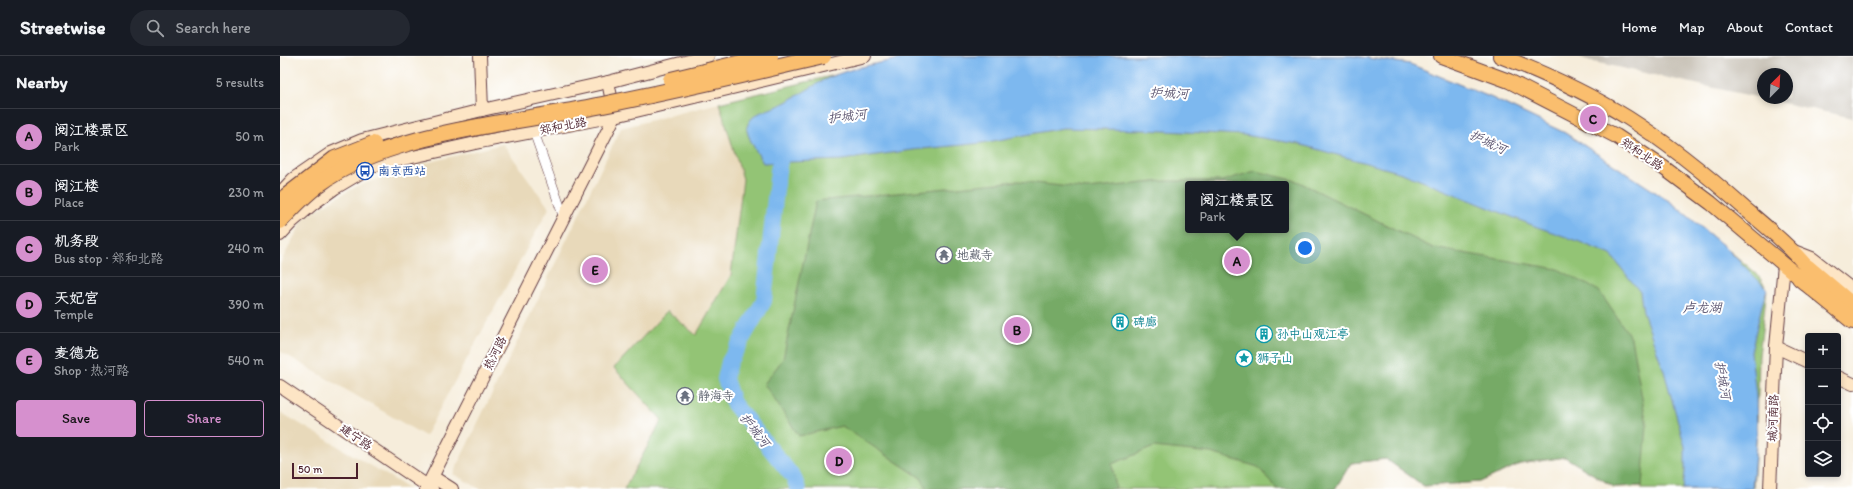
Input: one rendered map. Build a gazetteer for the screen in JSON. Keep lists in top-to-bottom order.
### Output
{
  "streets": {
    "main road": [
      "郑和北路",
      "热河路",
      "城河南路",
      "建宁路"
    ]
  },
  "crossings": [
    ["郑和北路", "热河路"],
    ["郑和北路", "城河南路"],
    ["热河路", "建宁路"]
  ],
  "water": ["护城河", "卢龙湖"],
  "places": {
    "bus stop": ["南京西站"],
    "temple": ["地藏寺", "静海寺"],
    "building": ["碑廊", "孙中山观江亭"],
    "place": ["狮子山"]
  },
  "scale_bar": "50 m",
  "north": "top right",
  "page": {
    "header": "Streetwise",
    "search": "Search here",
    "nav": [
      "Home",
      "Map",
      "About",
      "Contact"
    ],
    "heading": ["Nearby", "5 results"],
    "pins": [
      "C",
      "A",
      "E",
      "B",
      "D"
    ],
    "list": [
      {
        "mark": "A",
        "name": "阅江楼景区",
        "note": "Park",
        "value": "50 m"
      },
      {
        "mark": "B",
        "name": "阅江楼",
        "note": "Place",
        "value": "230 m"
      },
      {
        "mark": "C",
        "name": "机务段",
        "note": "Bus stop · 郑和北路",
        "value": "240 m"
      },
      {
        "mark": "D",
        "name": "天妃宫",
        "note": "Temple",
        "value": "390 m"
      },
      {
        "mark": "E",
        "name": "麦德龙",
        "note": "Shop · 热河路",
        "value": "540 m"
      }
    ],
    "popup": ["阅江楼景区", "Park"],
    "map_buttons": ["+", "−"],
    "buttons": ["Save", "Share"],
    "scale": "50 m"
  }
}
